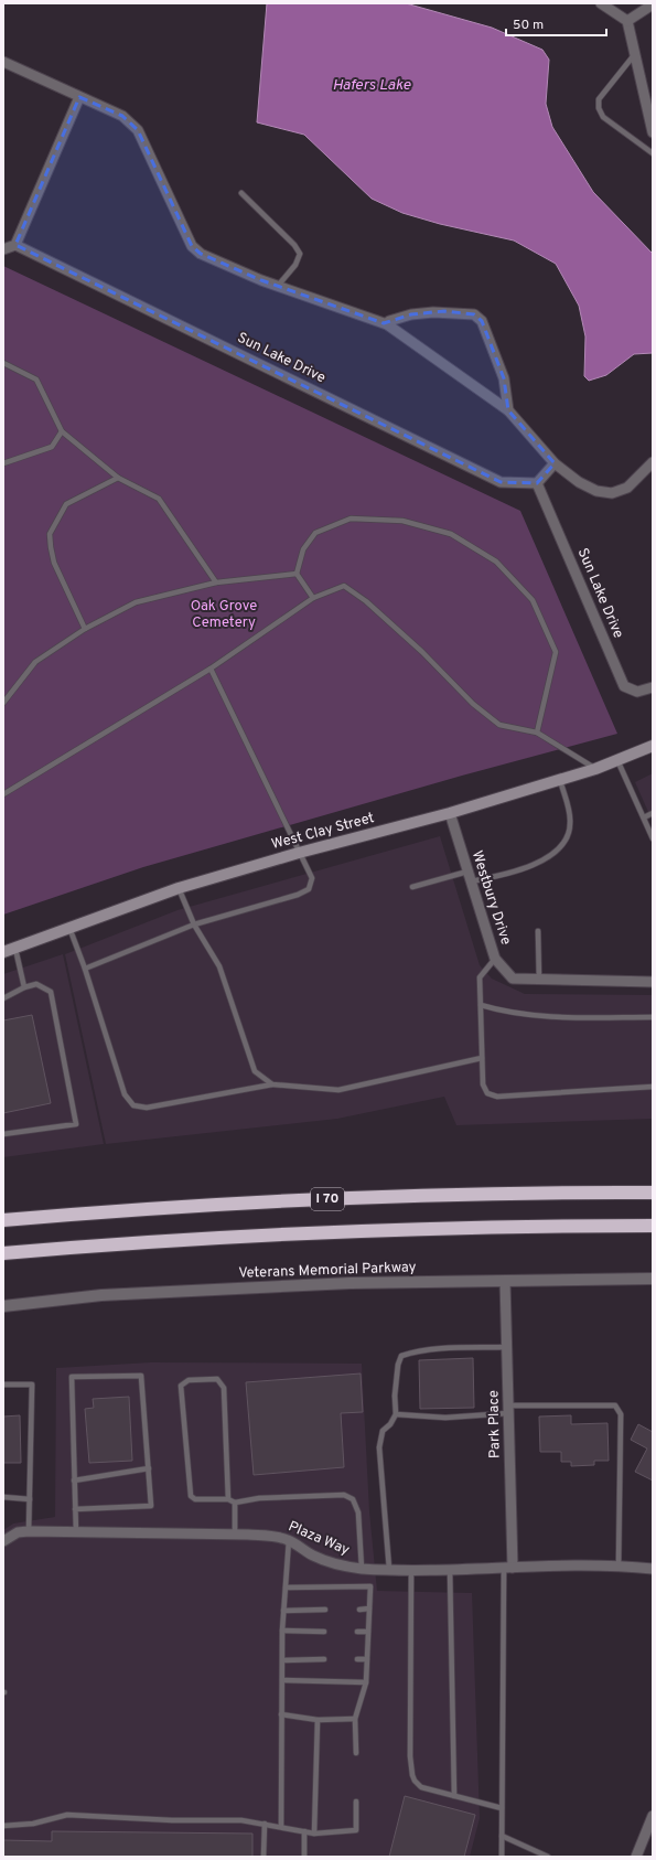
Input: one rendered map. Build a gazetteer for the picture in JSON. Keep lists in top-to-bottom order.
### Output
{
  "streets": {
    "highway": ["I 70"],
    "main road": ["West Clay Street"],
    "street": [
      "Sun Lake Drive",
      "Westbury Drive",
      "Veterans Memorial Parkway",
      "Park Place",
      "Plaza Way"
    ]
  },
  "crossings": [
    ["West Clay Street", "Westbury Drive"],
    ["Veterans Memorial Parkway", "Park Place"],
    ["Park Place", "Plaza Way"]
  ],
  "water": ["Hafers Lake"],
  "parks": ["Oak Grove Cemetery"],
  "scale_bar": "50 m"
}
